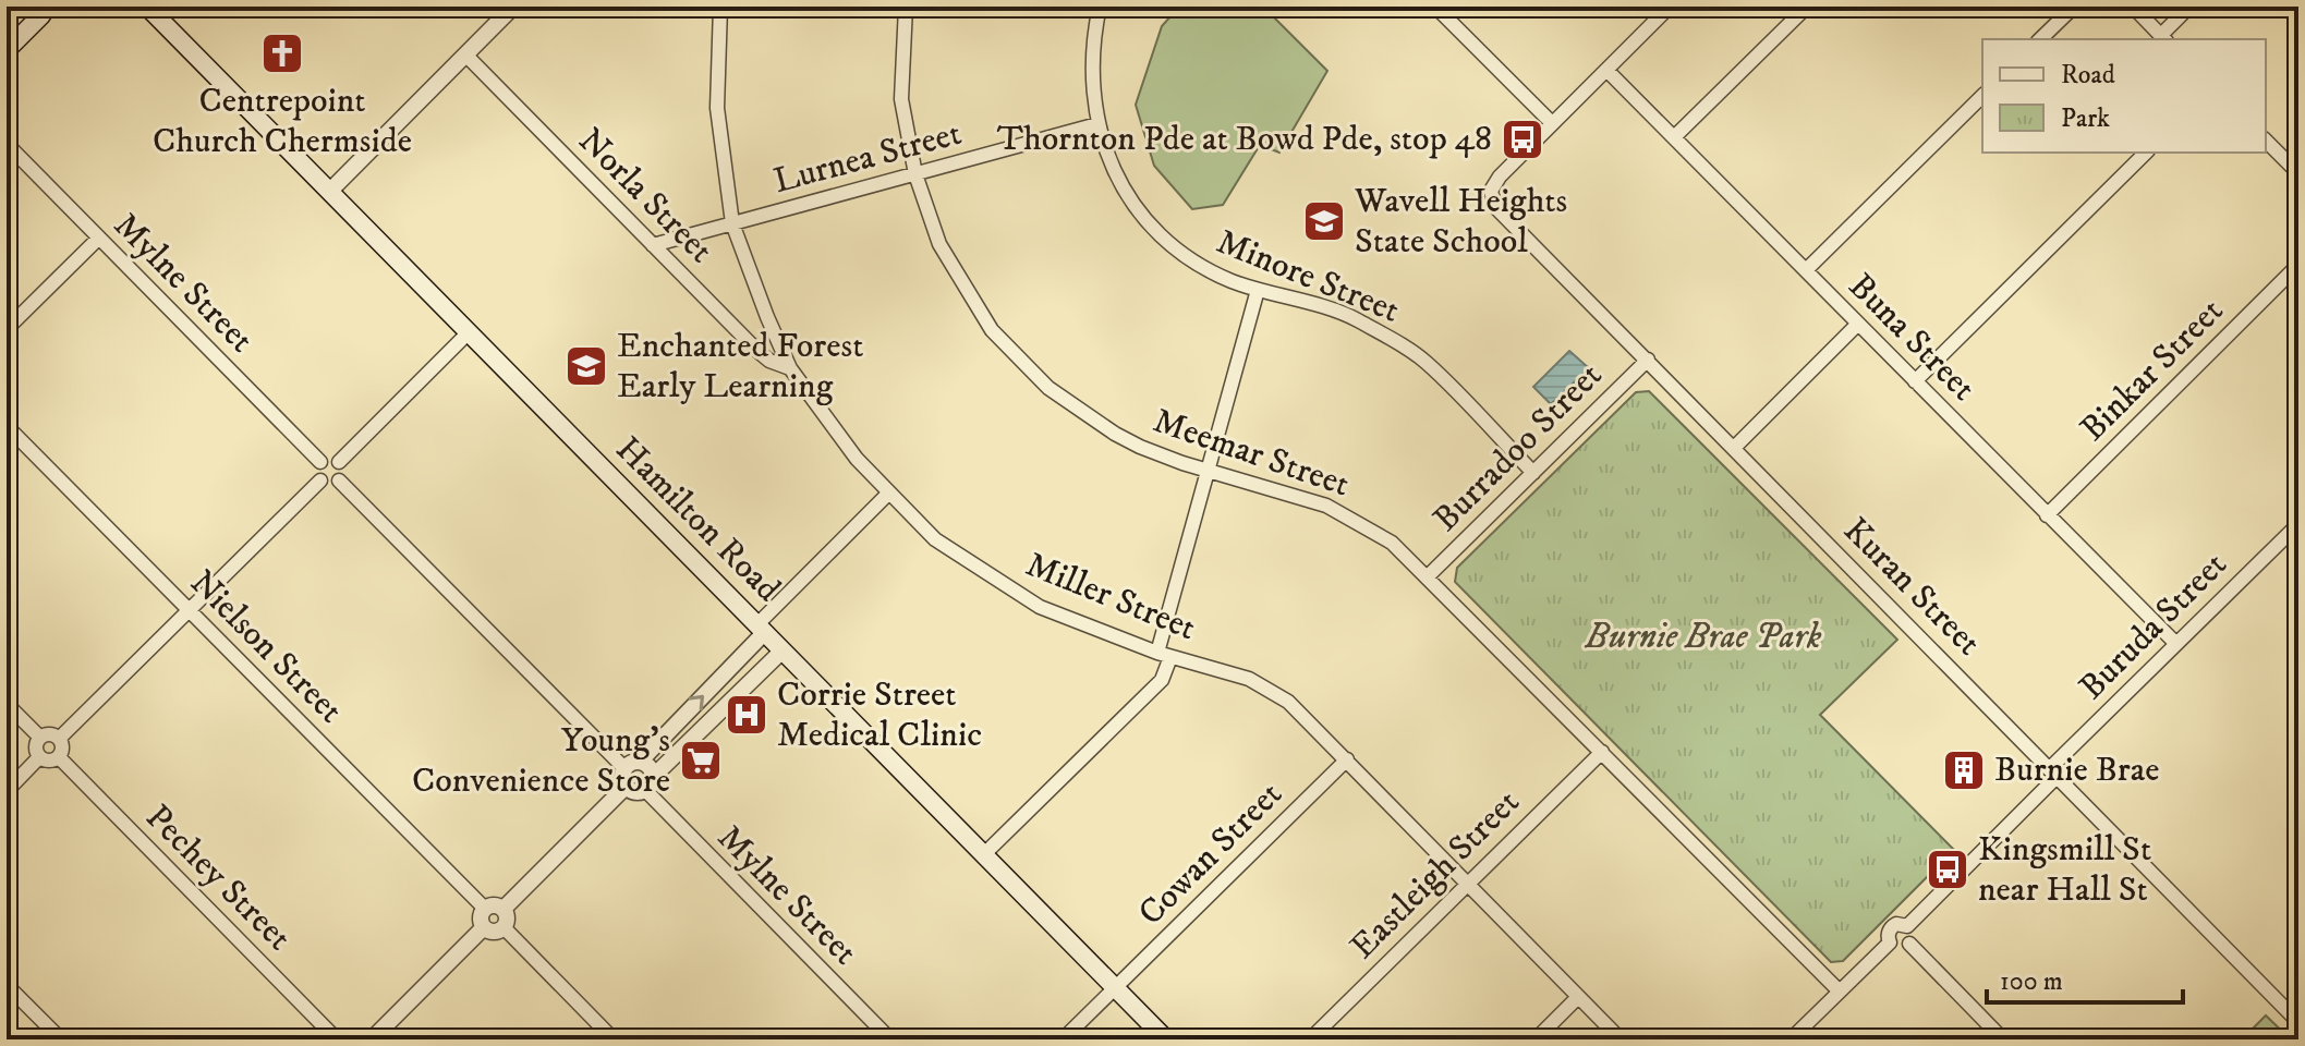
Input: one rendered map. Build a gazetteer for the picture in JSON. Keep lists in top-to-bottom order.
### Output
{
  "streets": {
    "main road": ["Hamilton Road"],
    "street": [
      "Lurnea Street",
      "Norla Street",
      "Minore Street",
      "Mylne Street",
      "Buna Street",
      "Binkar Street",
      "Burradoo Street",
      "Meemar Street",
      "Kuran Street",
      "Miller Street",
      "Buruda Street",
      "Nielson Street",
      "Cowan Street",
      "Eastleigh Street",
      "Pechey Street"
    ]
  },
  "crossings": [
    ["Lurnea Street", "Norla Street"],
    ["Lurnea Street", "Minore Street"],
    ["Lurnea Street", "Meemar Street"],
    ["Lurnea Street", "Miller Street"],
    ["Norla Street", "Miller Street"],
    ["Minore Street", "Burradoo Street"],
    ["Buna Street", "Binkar Street"],
    ["Buna Street", "Buruda Street"],
    ["Burradoo Street", "Meemar Street"],
    ["Burradoo Street", "Kuran Street"],
    ["Meemar Street", "Eastleigh Street"],
    ["Hamilton Road", "Cowan Street"],
    ["Kuran Street", "Buruda Street"],
    ["Miller Street", "Cowan Street"],
    ["Miller Street", "Eastleigh Street"]
  ],
  "parks": ["Burnie Brae Park"],
  "places": {
    "church": ["Centrepoint Church Chermside"],
    "bus stop": ["Thornton Pde at Bowd Pde, stop 48", "Kingsmill St near Hall St"],
    "school or university": ["Wavell Heights State School", "Enchanted Forest Early Learning"],
    "hospital": ["Corrie Street Medical Clinic"],
    "supermarket": ["Young's Convenience Store"],
    "building": ["Burnie Brae"]
  },
  "legend": ["Road", "Park"],
  "scale_bar": "100 m"
}
